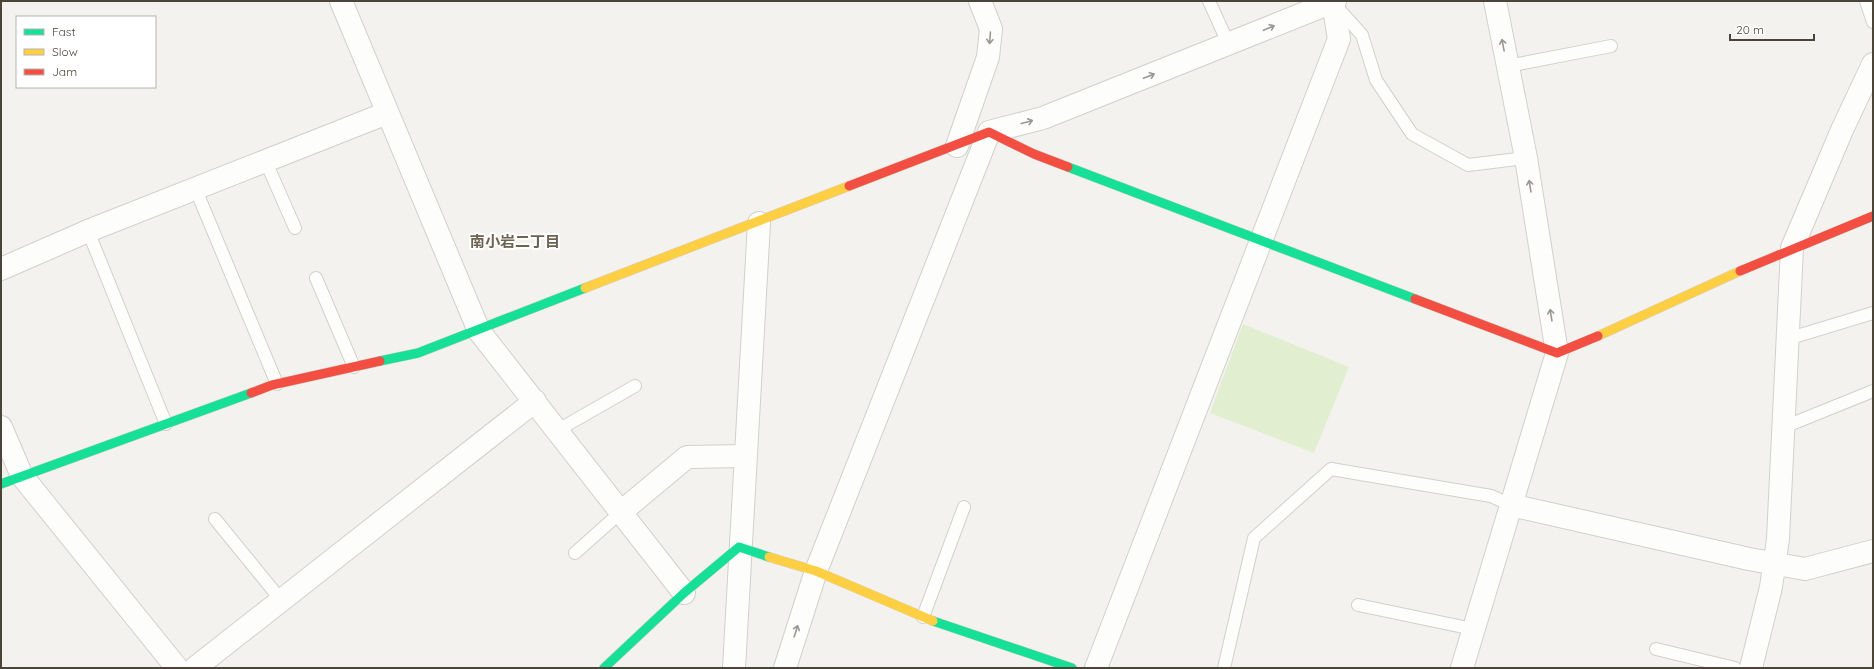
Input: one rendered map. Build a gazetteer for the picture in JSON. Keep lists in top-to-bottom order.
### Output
{
  "districts": ["南小岩二丁目"],
  "legend": ["Fast", "Slow", "Jam"],
  "scale_bar": "20 m"
}
